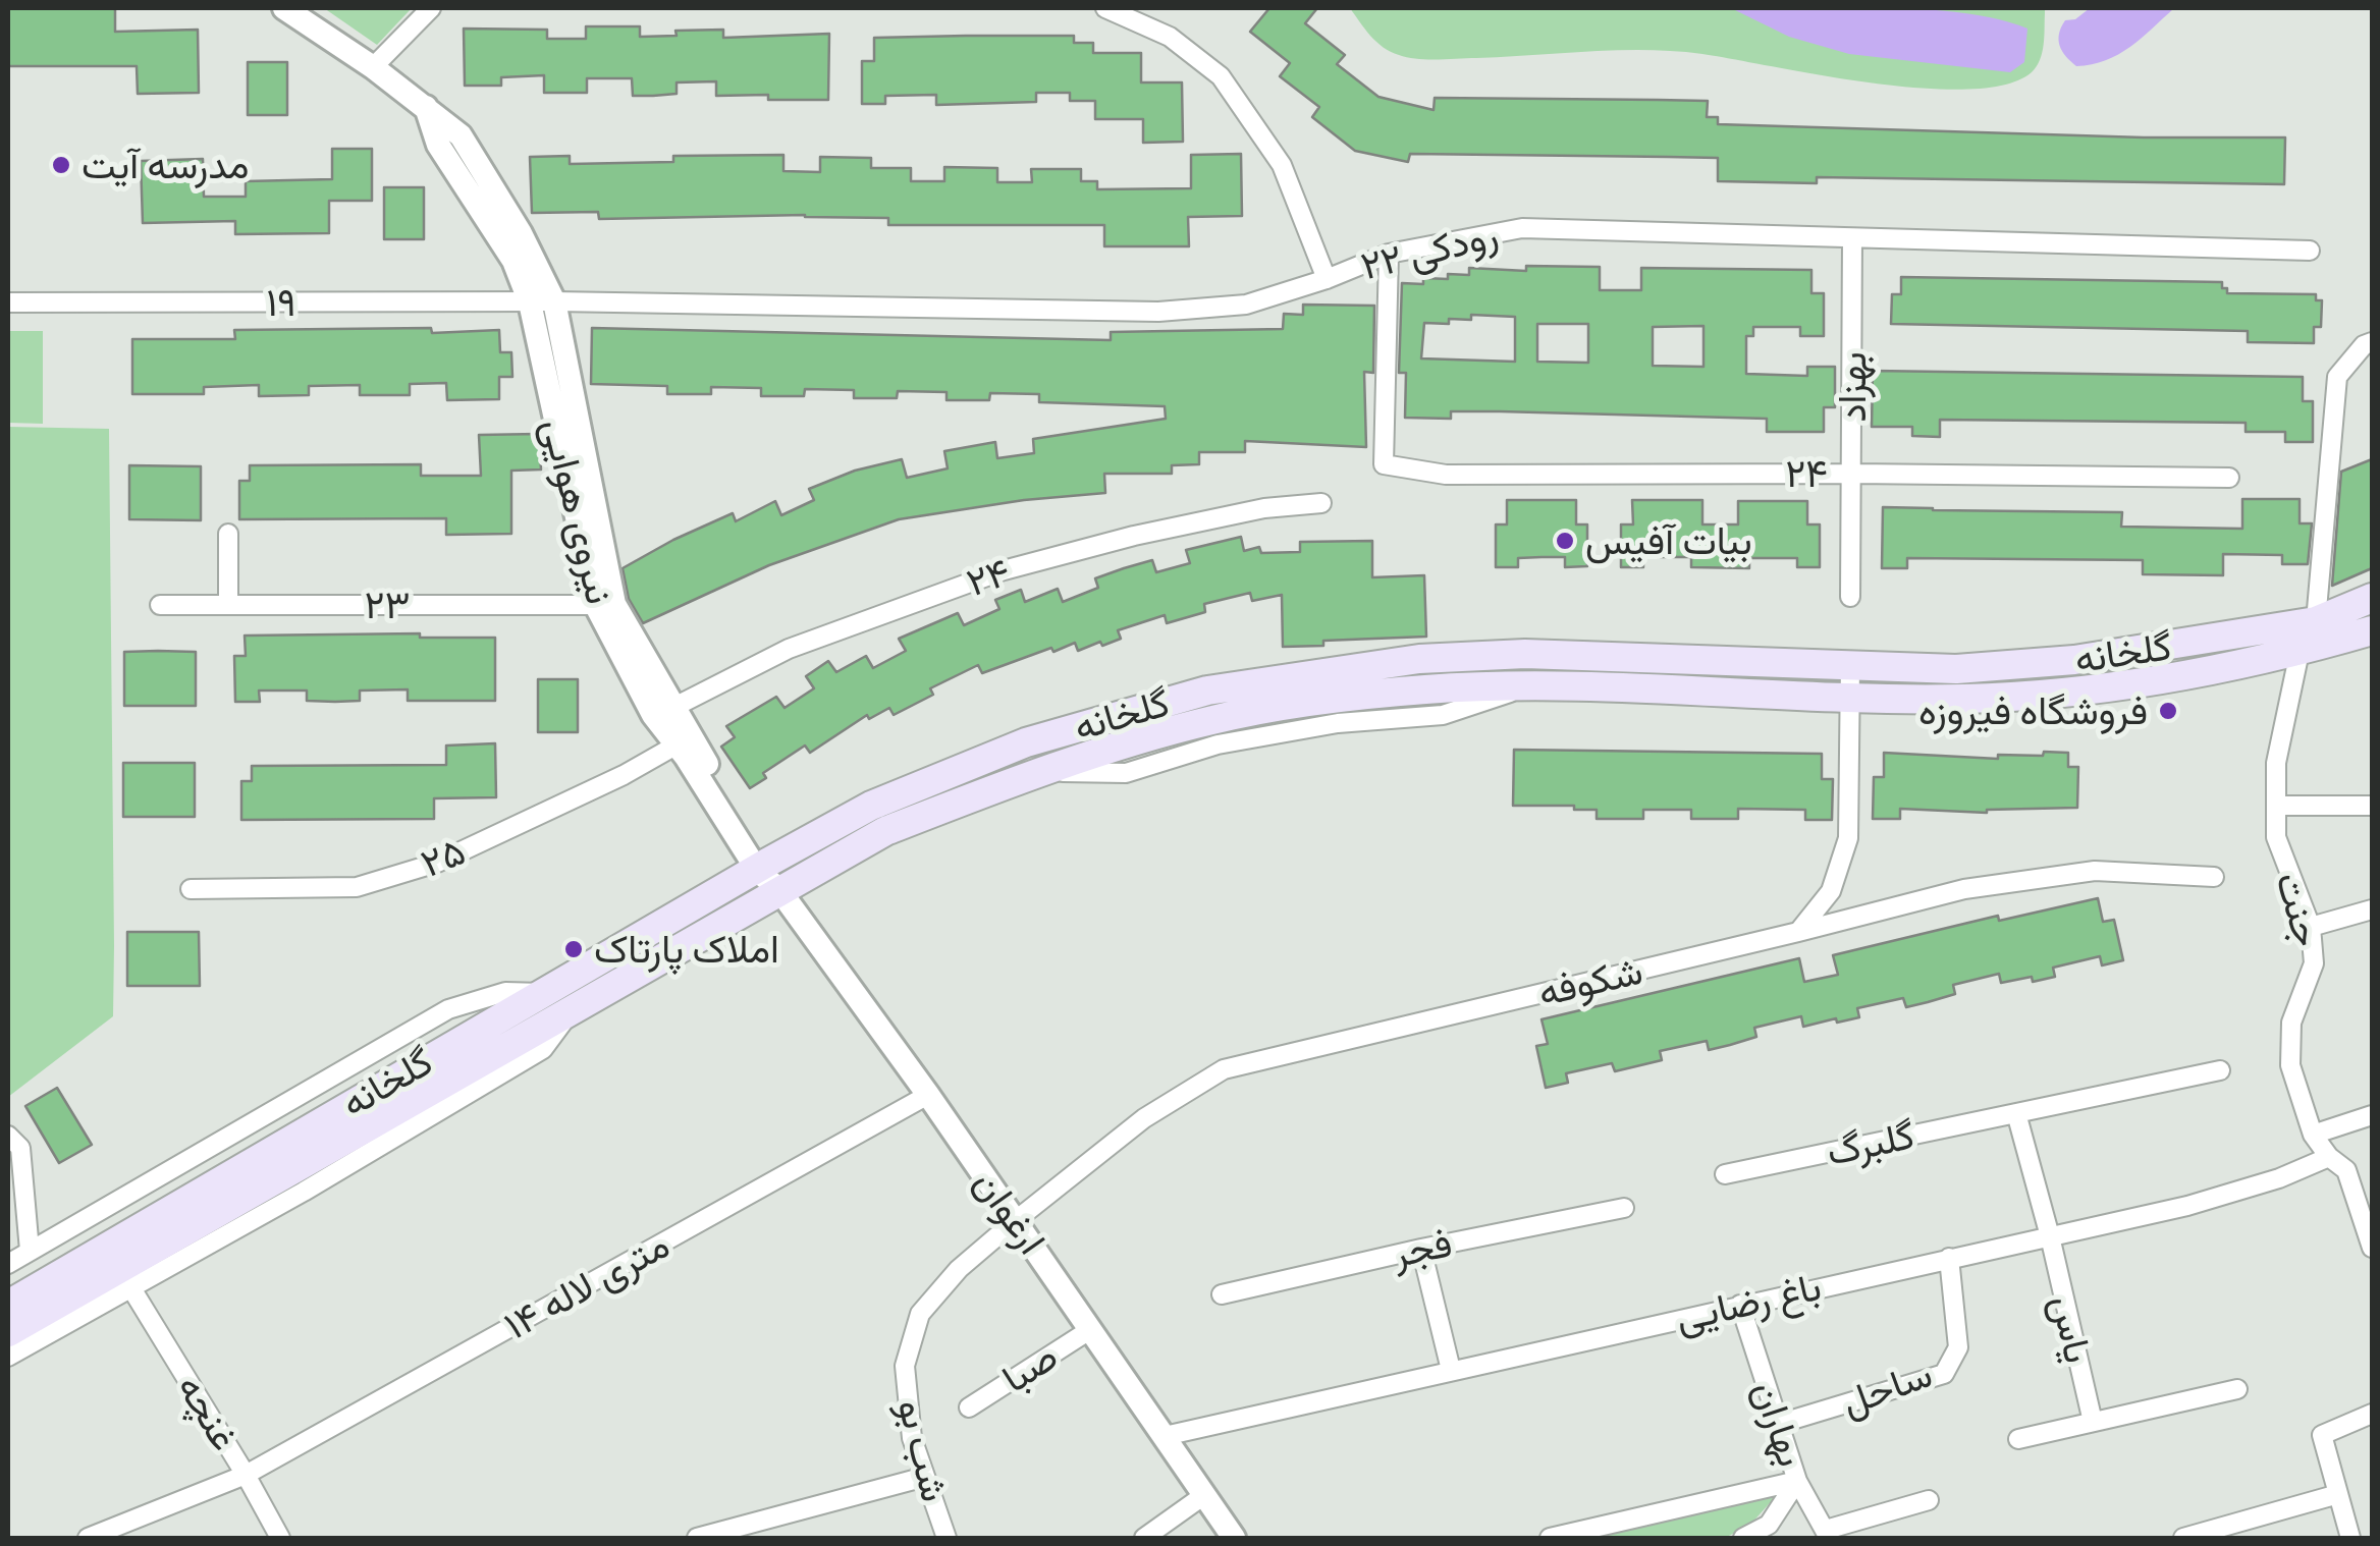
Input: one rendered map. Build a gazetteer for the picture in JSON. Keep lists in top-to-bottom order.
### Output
{
  "streets": {
    "main road": ["گلخانه"],
    "street": [
      "رودکی ۲۲",
      "۱۹",
      "بهزاد",
      "۲۴",
      "نیروی هوایی",
      "۲۳",
      "۲۵",
      "جنت",
      "شکوفه",
      "گلبرگ",
      "ارغوان",
      "فجر",
      "۱۴ متری لاله",
      "باغ رضایی",
      "یاس",
      "صبا",
      "ساحل",
      "غنچه",
      "بهاران",
      "شب بو"
    ]
  },
  "crossings": [
    ["رودکی ۲۲", "۱۹"],
    ["رودکی ۲۲", "بهزاد"],
    ["رودکی ۲۲", "۲۴"],
    ["رودکی ۲۲", "نیروی هوایی"],
    ["۱۹", "نیروی هوایی"],
    ["بهزاد", "۲۴"],
    ["۲۴", "نیروی هوایی"],
    ["نیروی هوایی", "۲۳"],
    ["نیروی هوایی", "گلخانه"],
    ["نیروی هوایی", "۲۵"],
    ["نیروی هوایی", "ارغوان"],
    ["گلخانه", "جنت"],
    ["گلخانه", "ارغوان"],
    ["جنت", "باغ رضایی"],
    ["شکوفه", "ارغوان"],
    ["شکوفه", "شب بو"],
    ["ارغوان", "۱۴ متری لاله"],
    ["ارغوان", "باغ رضایی"],
    ["ارغوان", "صبا"],
    ["ارغوان", "شب بو"],
    ["۱۴ متری لاله", "غنچه"],
    ["باغ رضایی", "یاس"],
    ["باغ رضایی", "ساحل"],
    ["باغ رضایی", "بهاران"],
    ["ساحل", "بهاران"]
  ],
  "places": [
    "مدرسه آیت",
    "بیات آفیس",
    "فروشگاه فیروزه",
    "املاک پارتاک"
  ]
}
